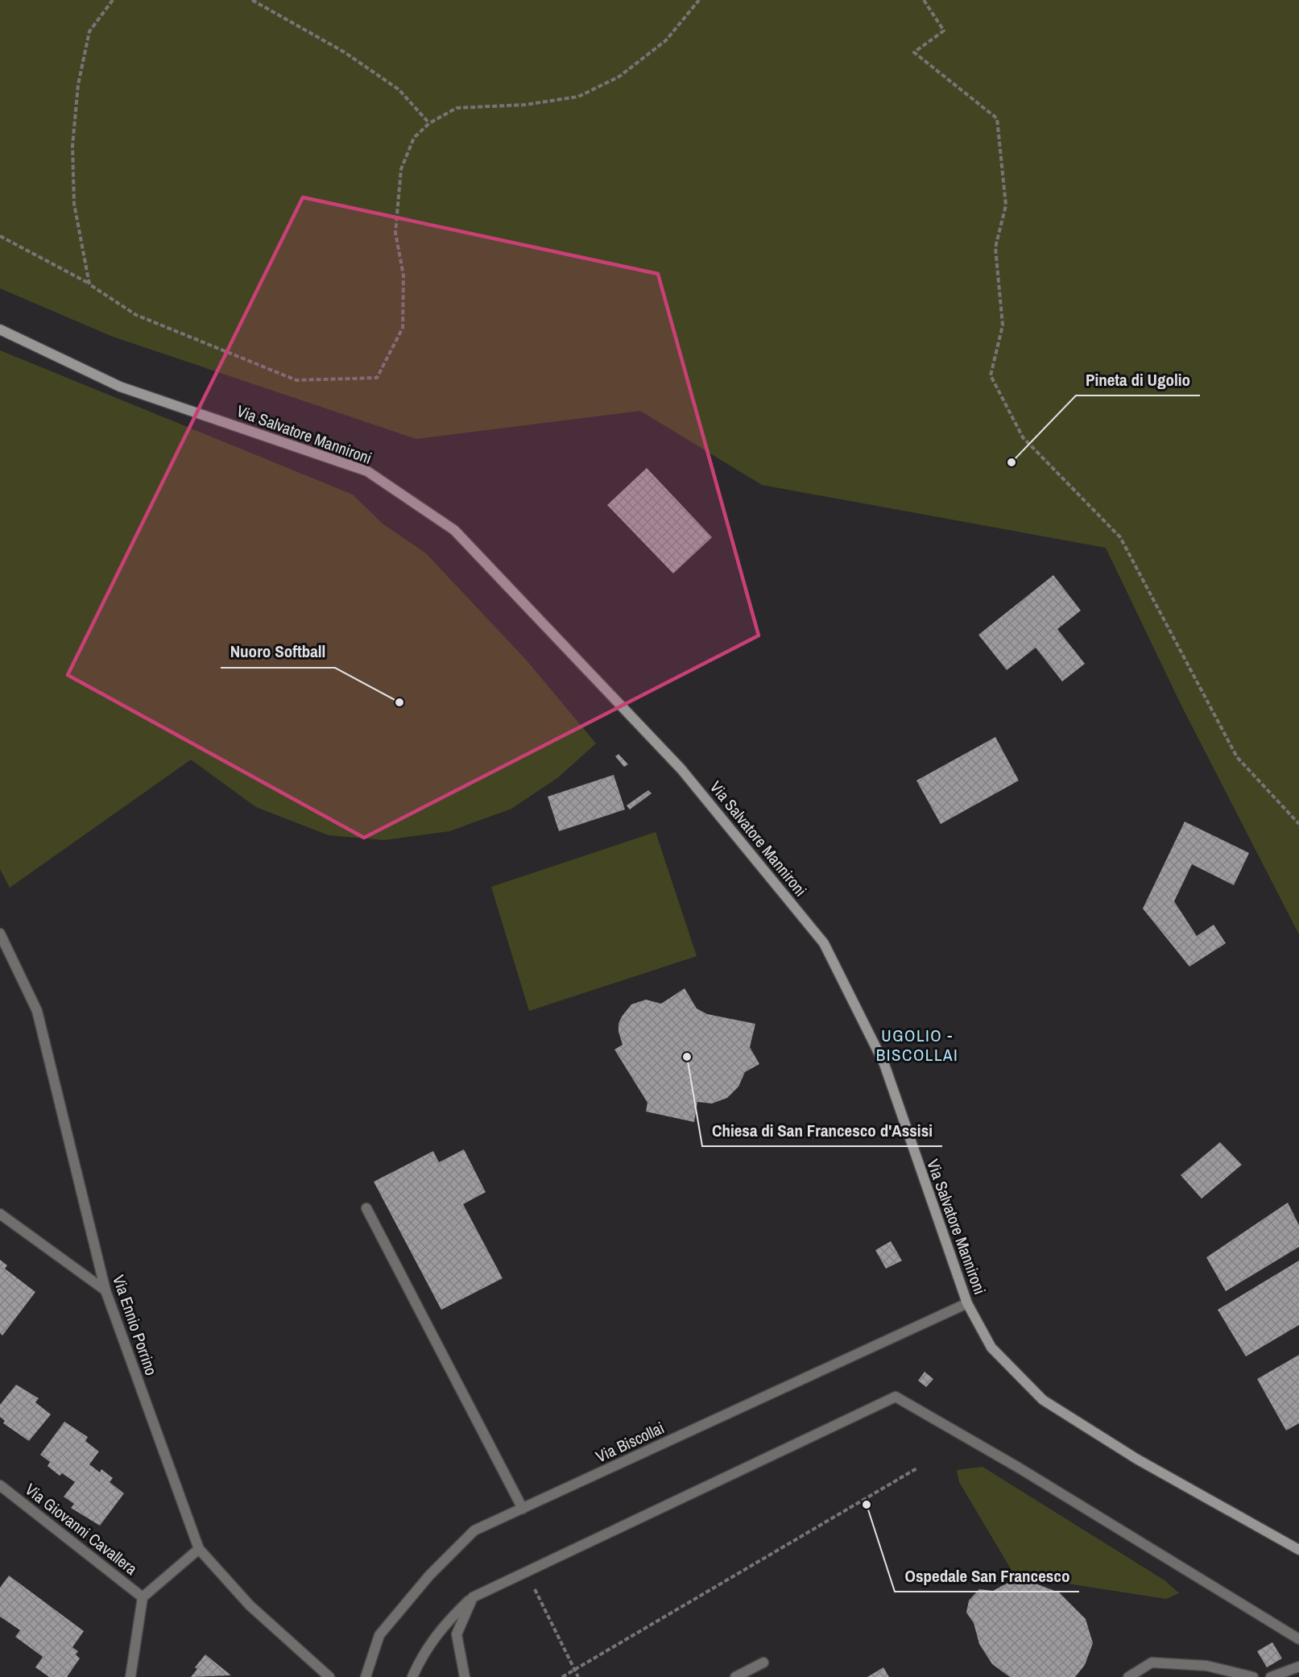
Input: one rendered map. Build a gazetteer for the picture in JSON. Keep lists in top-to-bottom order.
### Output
{
  "streets": {
    "street": [
      "Via Salvatore Mannironi",
      "Via Ennio Porrino",
      "Via Biscollai",
      "Via Giovanni Cavallera"
    ]
  },
  "crossings": [
    ["Via Salvatore Mannironi", "Via Biscollai"]
  ],
  "districts": ["UGOLIO - BISCOLLAI"],
  "places": [
    "Pineta di Ugolio",
    "Nuoro Softball",
    "Chiesa di San Francesco d'Assisi",
    "Ospedale San Francesco"
  ]
}
